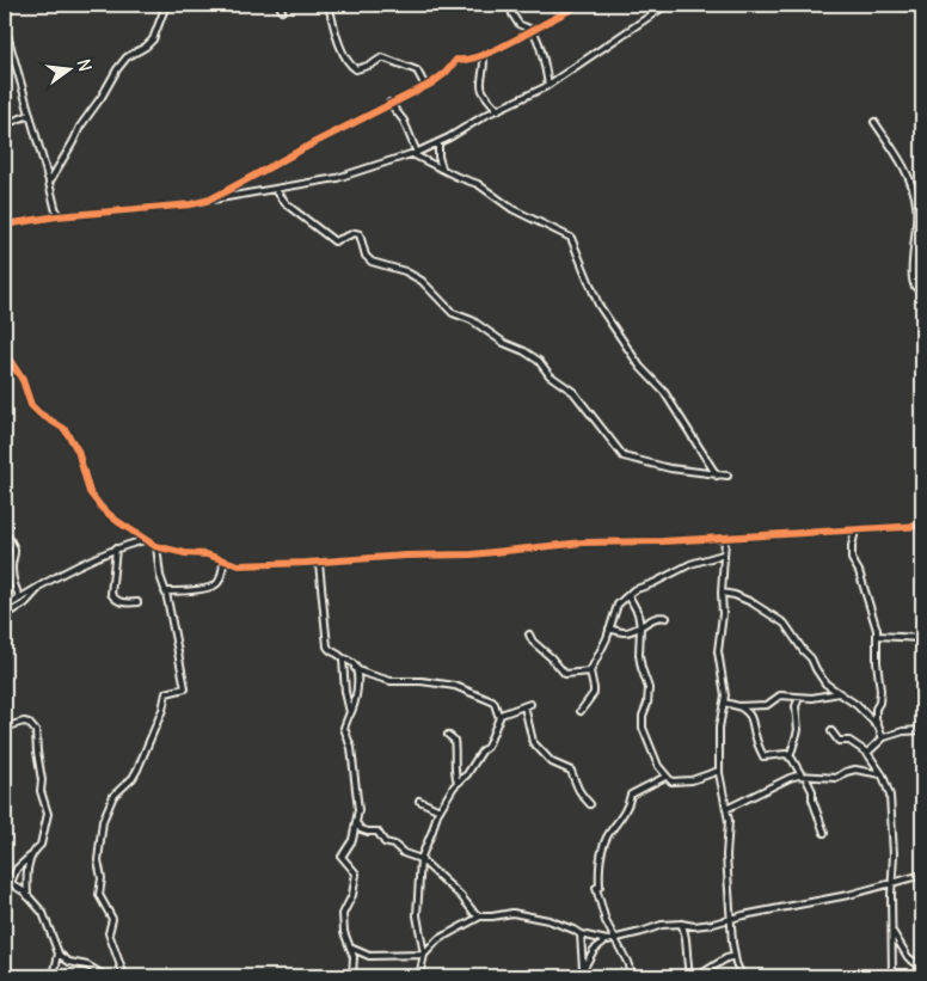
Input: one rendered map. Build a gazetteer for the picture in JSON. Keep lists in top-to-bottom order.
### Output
{
  "north": "right"
}
